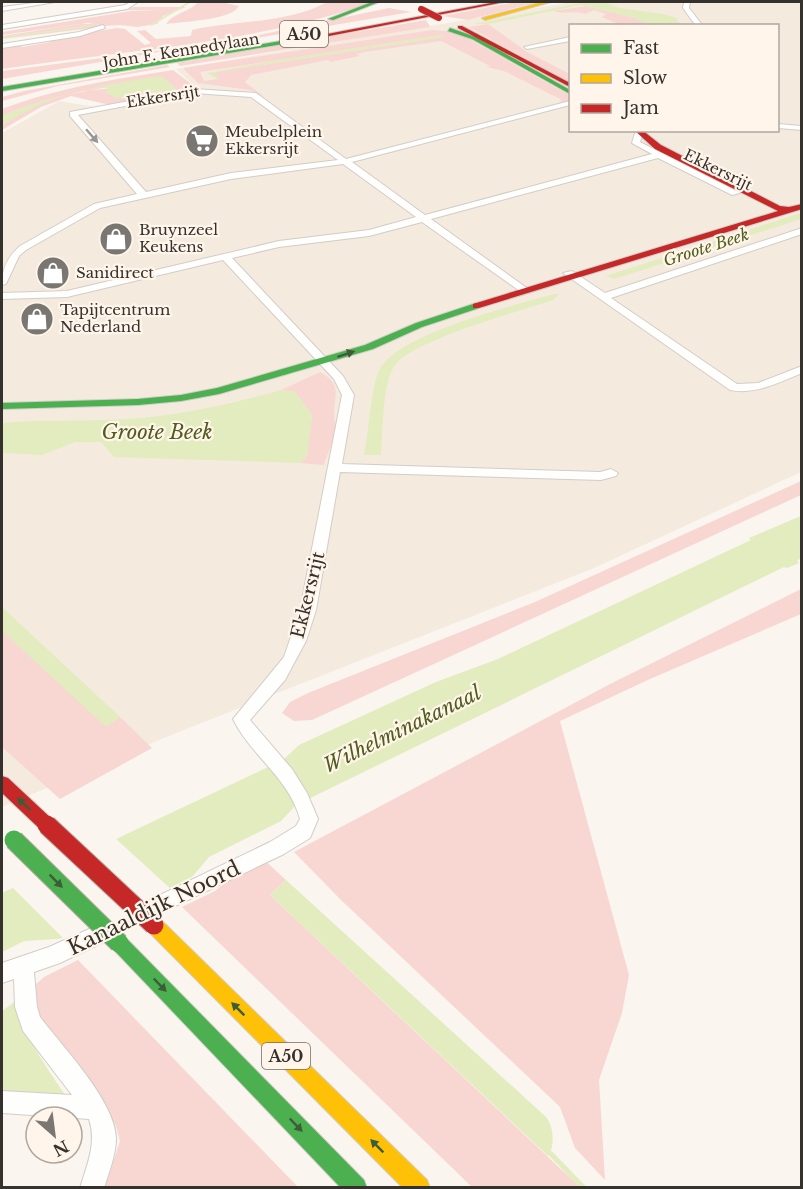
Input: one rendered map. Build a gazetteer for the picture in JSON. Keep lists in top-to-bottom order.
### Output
{
  "streets": {
    "main road": ["A50", "John F. Kennedylaan", "Ekkersrijt"],
    "street": ["Kanaaldijk Noord"]
  },
  "crossings": [
    ["A50", "John F. Kennedylaan"],
    ["Ekkersrijt", "Kanaaldijk Noord"]
  ],
  "water": ["Groote Beek", "Wilhelminakanaal"],
  "places": {
    "supermarket": ["Meubelplein Ekkersrijt"],
    "shop": ["Bruynzeel Keukens", "Sanidirect", "Tapijtcentrum Nederland"]
  },
  "legend": ["Fast", "Slow", "Jam"],
  "north": "bottom right"
}
